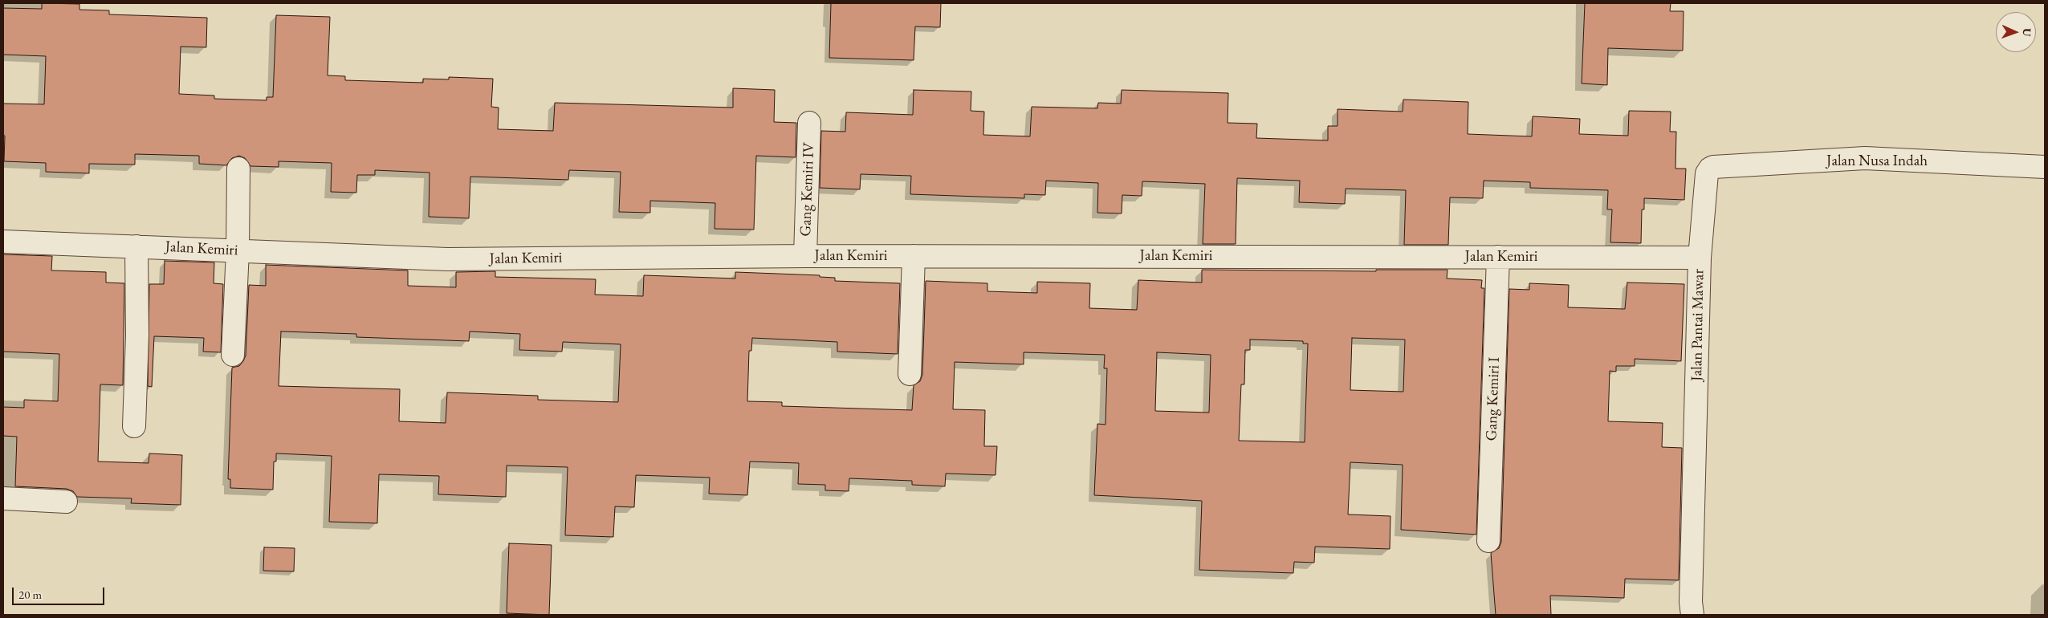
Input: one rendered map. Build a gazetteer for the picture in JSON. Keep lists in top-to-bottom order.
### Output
{
  "streets": {
    "street": [
      "Jalan Nusa Indah",
      "Gang Kemiri IV",
      "Jalan Kemiri",
      "Jalan Pantai Mawar",
      "Gang Kemiri I"
    ]
  },
  "crossings": [
    ["Jalan Nusa Indah", "Jalan Pantai Mawar"],
    ["Gang Kemiri IV", "Jalan Kemiri"],
    ["Jalan Kemiri", "Jalan Pantai Mawar"],
    ["Jalan Kemiri", "Gang Kemiri I"]
  ],
  "scale_bar": "20 m",
  "north": "right"
}
